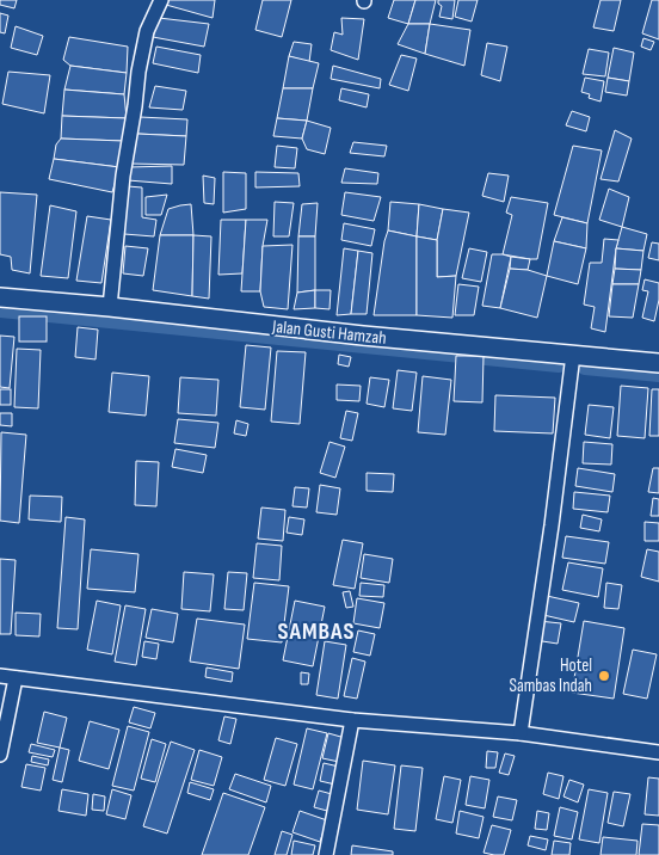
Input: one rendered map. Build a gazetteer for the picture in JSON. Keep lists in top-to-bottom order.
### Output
{
  "streets": {
    "street": ["Jalan Gusti Hamzah"]
  },
  "districts": ["SAMBAS"],
  "places": ["Hotel Sambas Indah"]
}
